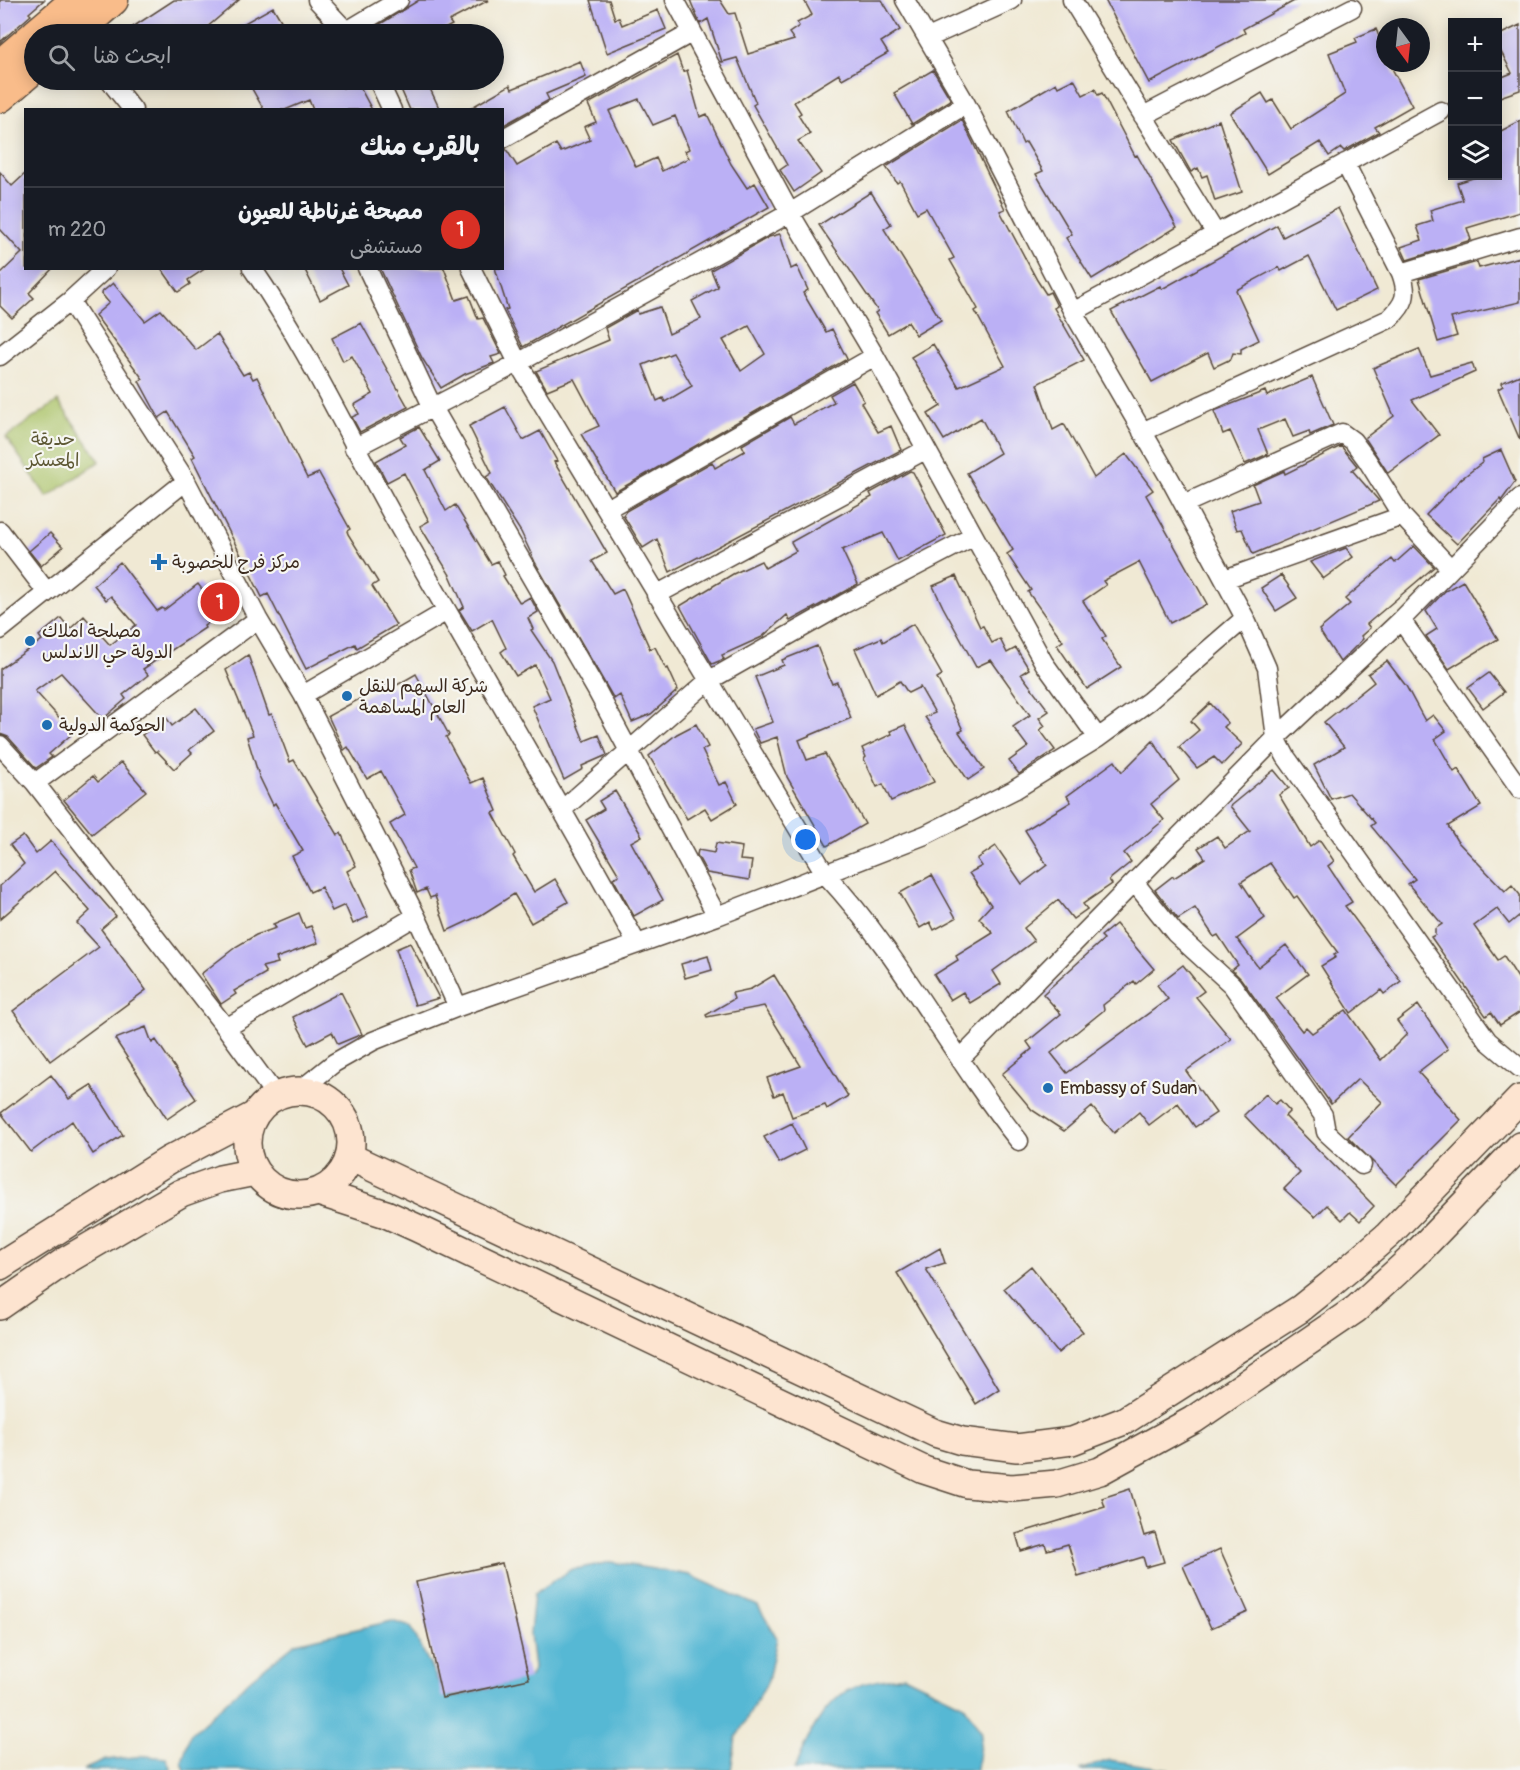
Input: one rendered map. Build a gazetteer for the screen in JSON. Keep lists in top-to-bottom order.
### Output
{
  "parks": ["حديقة المعسكر"],
  "places": {
    "health": ["مركز فرح للخصوبة"],
    "other": [
      "مصلحة املاك الدولة حي الاندلس",
      "شركة السهم للنقل العام المساهمة",
      "الحوكمة الدولية",
      "Embassy of Sudan"
    ]
  },
  "north": "bottom",
  "page": {
    "map_buttons": ["+", "−"],
    "search": "ابحث هنا",
    "heading": "بالقرب منك",
    "list": [
      {
        "mark": "1",
        "name": "مصحة غرناطة للعيون",
        "note": "مستشفى",
        "value": "220 m"
      }
    ],
    "pins": "1"
  }
}
